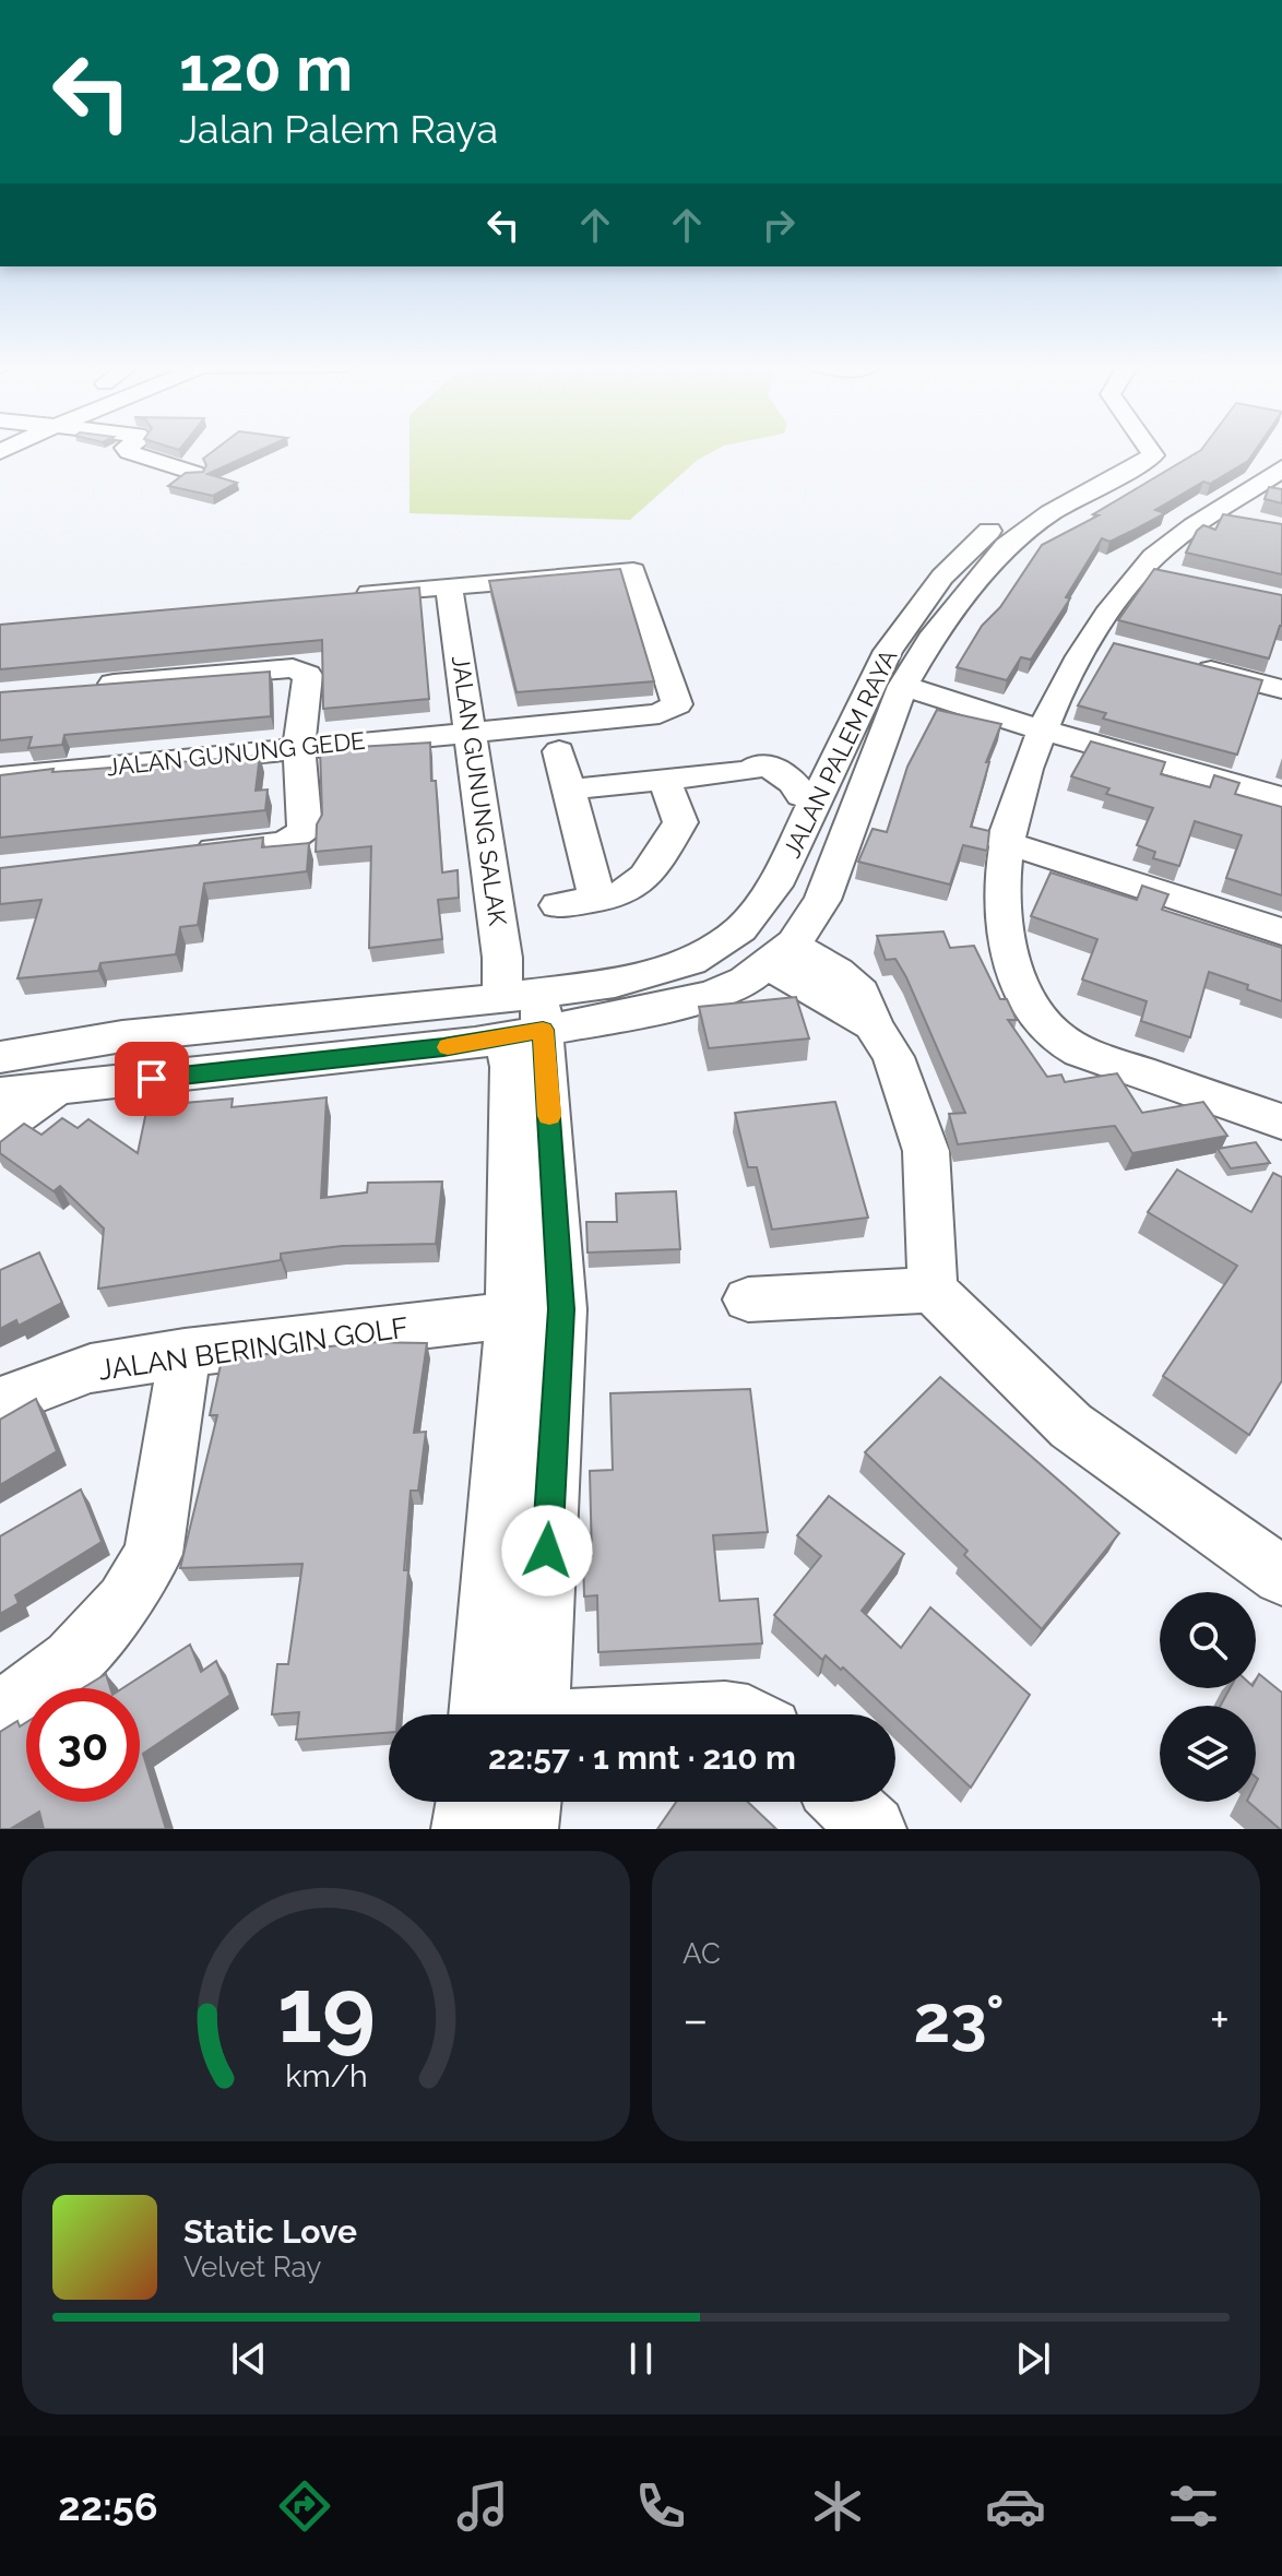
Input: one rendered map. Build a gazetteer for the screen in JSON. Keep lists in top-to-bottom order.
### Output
{
  "streets": {
    "street": [
      "JALAN GUNUNG GEDE",
      "JALAN PALEM RAYA",
      "JALAN GUNUNG SALAK",
      "JALAN BERINGIN GOLF"
    ]
  },
  "crossings": [
    ["JALAN GUNUNG GEDE", "JALAN GUNUNG SALAK"],
    ["JALAN PALEM RAYA", "JALAN GUNUNG SALAK"],
    ["JALAN GUNUNG SALAK", "JALAN BERINGIN GOLF"]
  ],
  "page": {
    "turn": ["120 m", "Jalan Palem Raya"],
    "limit": "30",
    "trip": "22:57 · 1 mnt · 210 m",
    "tile": "AC",
    "heat": ["−", "23°", "+"],
    "song": ["Static Love", "Velvet Ray"],
    "tabs": "22:56",
    "gauge": ["19", "km/h"]
  }
}
